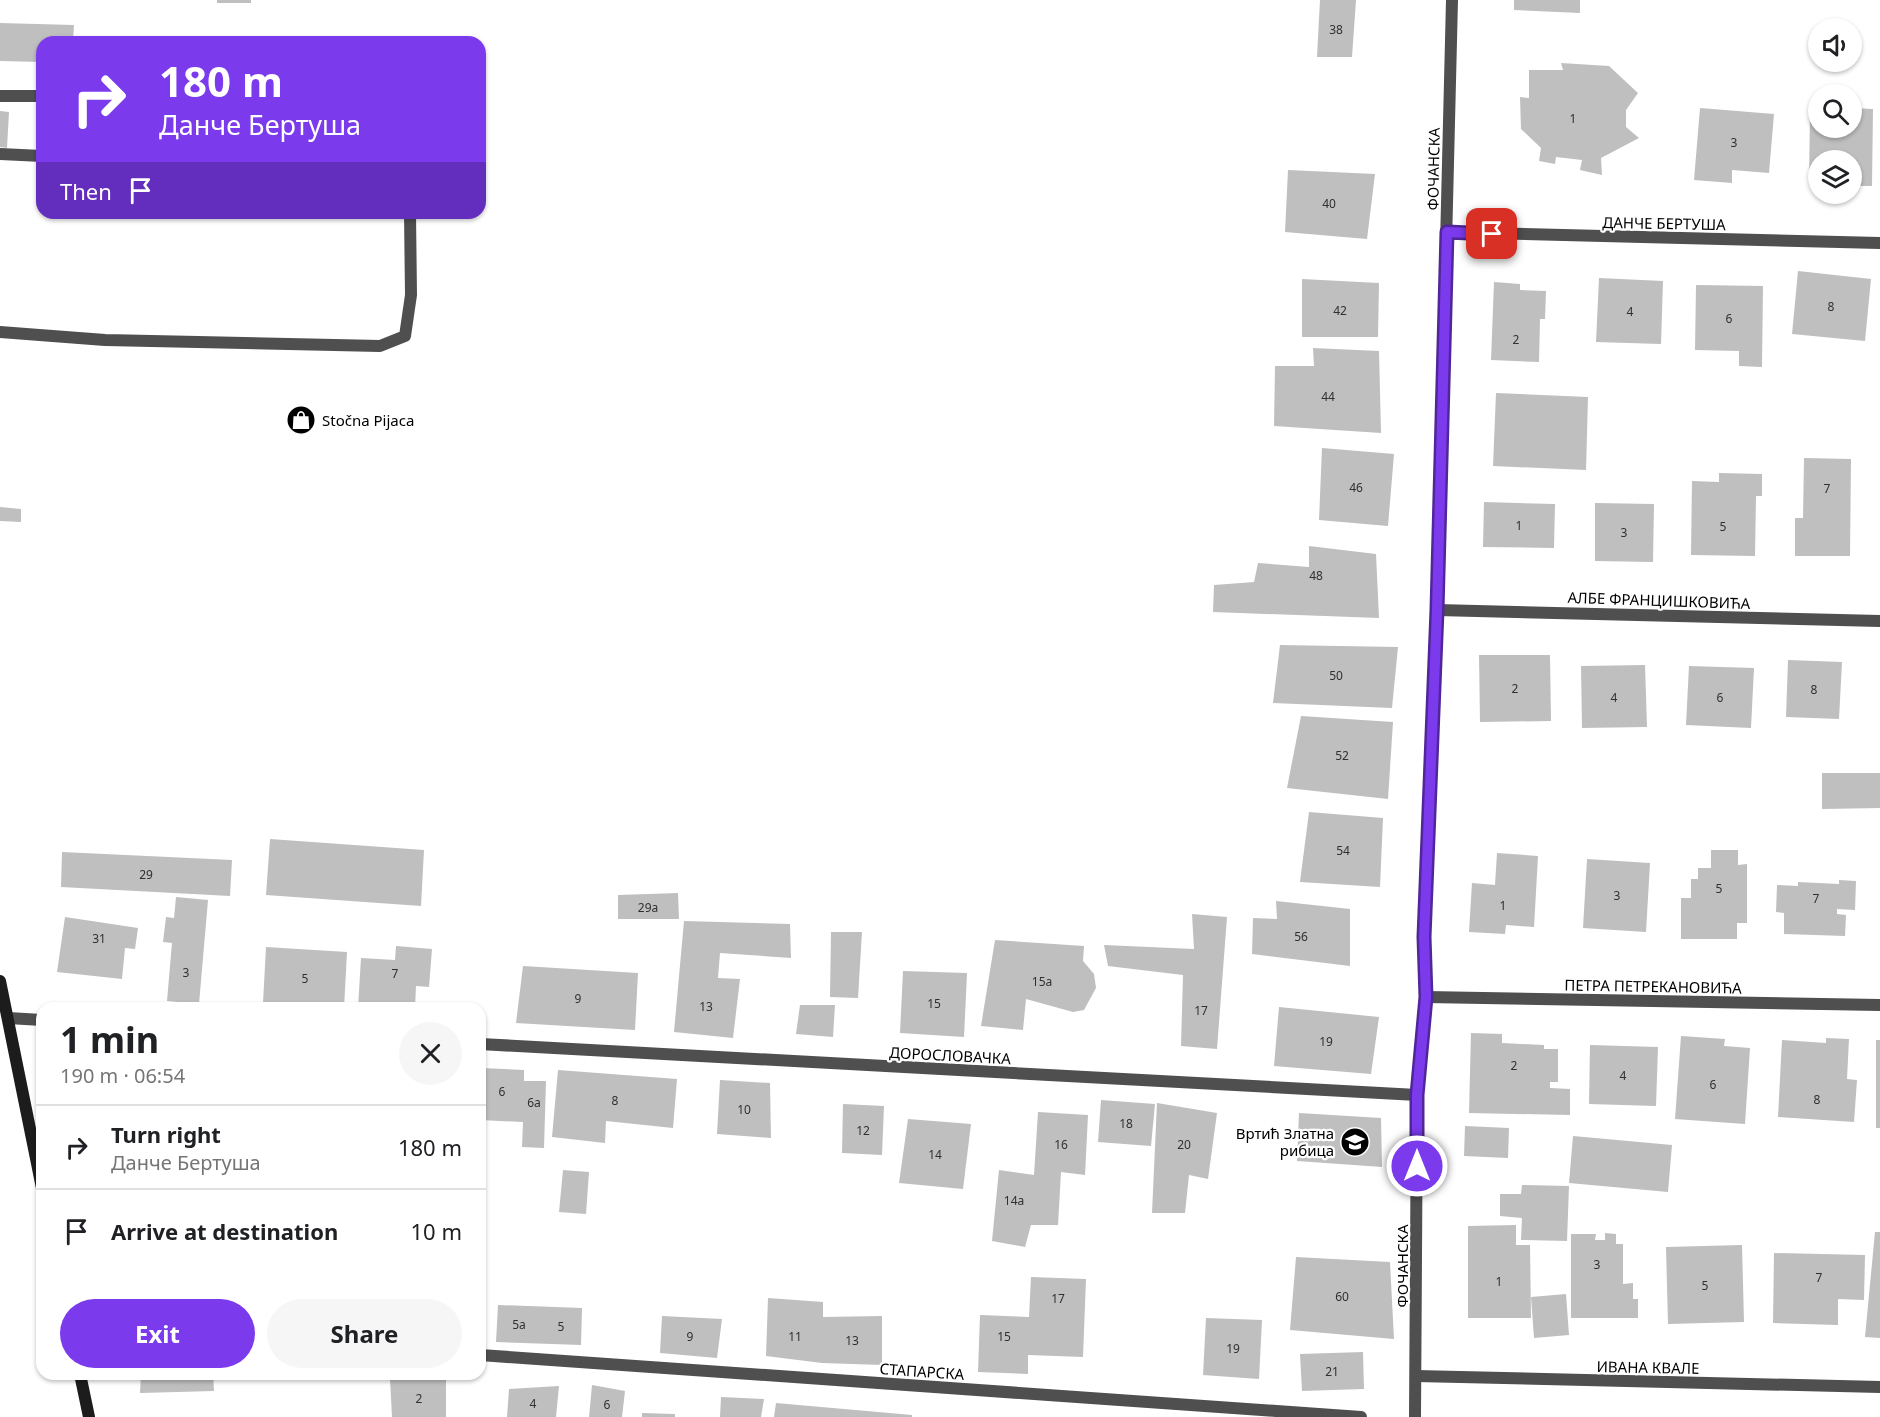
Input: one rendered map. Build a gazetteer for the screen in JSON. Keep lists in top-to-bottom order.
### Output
{
  "streets": {
    "street": [
      "ФОЧАНСКА",
      "ДАНЧЕ БЕРТУША",
      "АЛБЕ ФРАНЦИШКОВИЋА",
      "ПЕТРА ПЕТРЕКАНОВИЋА",
      "ДОРОСЛОВАЧКА",
      "ИВАНА КВАЛЕ",
      "СТАПАРСКА"
    ]
  },
  "crossings": [
    ["ФОЧАНСКА", "ДАНЧЕ БЕРТУША"],
    ["ФОЧАНСКА", "АЛБЕ ФРАНЦИШКОВИЋА"],
    ["ФОЧАНСКА", "ПЕТРА ПЕТРЕКАНОВИЋА"],
    ["ФОЧАНСКА", "ДОРОСЛОВАЧКА"],
    ["ФОЧАНСКА", "ИВАНА КВАЛЕ"]
  ],
  "places": {
    "shop": ["Stočna Pijaca"],
    "school or university": ["Вртић Златна рибица"]
  },
  "house_numbers": [
    "38",
    "1",
    "3",
    "40",
    "8",
    "42",
    "4",
    "6",
    "2",
    "44",
    "46",
    "7",
    "1",
    "5",
    "3",
    "48",
    "50",
    "2",
    "8",
    "4",
    "6",
    "52",
    "54",
    "29",
    "5",
    "3",
    "7",
    "1",
    "29a",
    "56",
    "31",
    "3",
    "7",
    "5",
    "15a",
    "9",
    "15",
    "13",
    "17",
    "19",
    "2",
    "4",
    "6",
    "6",
    "8",
    "8",
    "6a",
    "10",
    "18",
    "12",
    "16",
    "20",
    "14",
    "14a",
    "3",
    "7",
    "1",
    "5",
    "60",
    "17",
    "5a",
    "5",
    "9",
    "11",
    "15",
    "13",
    "19",
    "21",
    "2",
    "4",
    "6"
  ],
  "page": {
    "turn": ["180 m", "Данче Бертуша"],
    "then": "Then",
    "heading": ["1 min", "190 m · 06:54"],
    "list": [
      {
        "name": "Turn right",
        "note": "Данче Бертуша",
        "value": "180 m"
      },
      {
        "name": "Arrive at destination",
        "value": "10 m"
      }
    ],
    "buttons": ["Exit", "Share"]
  }
}
